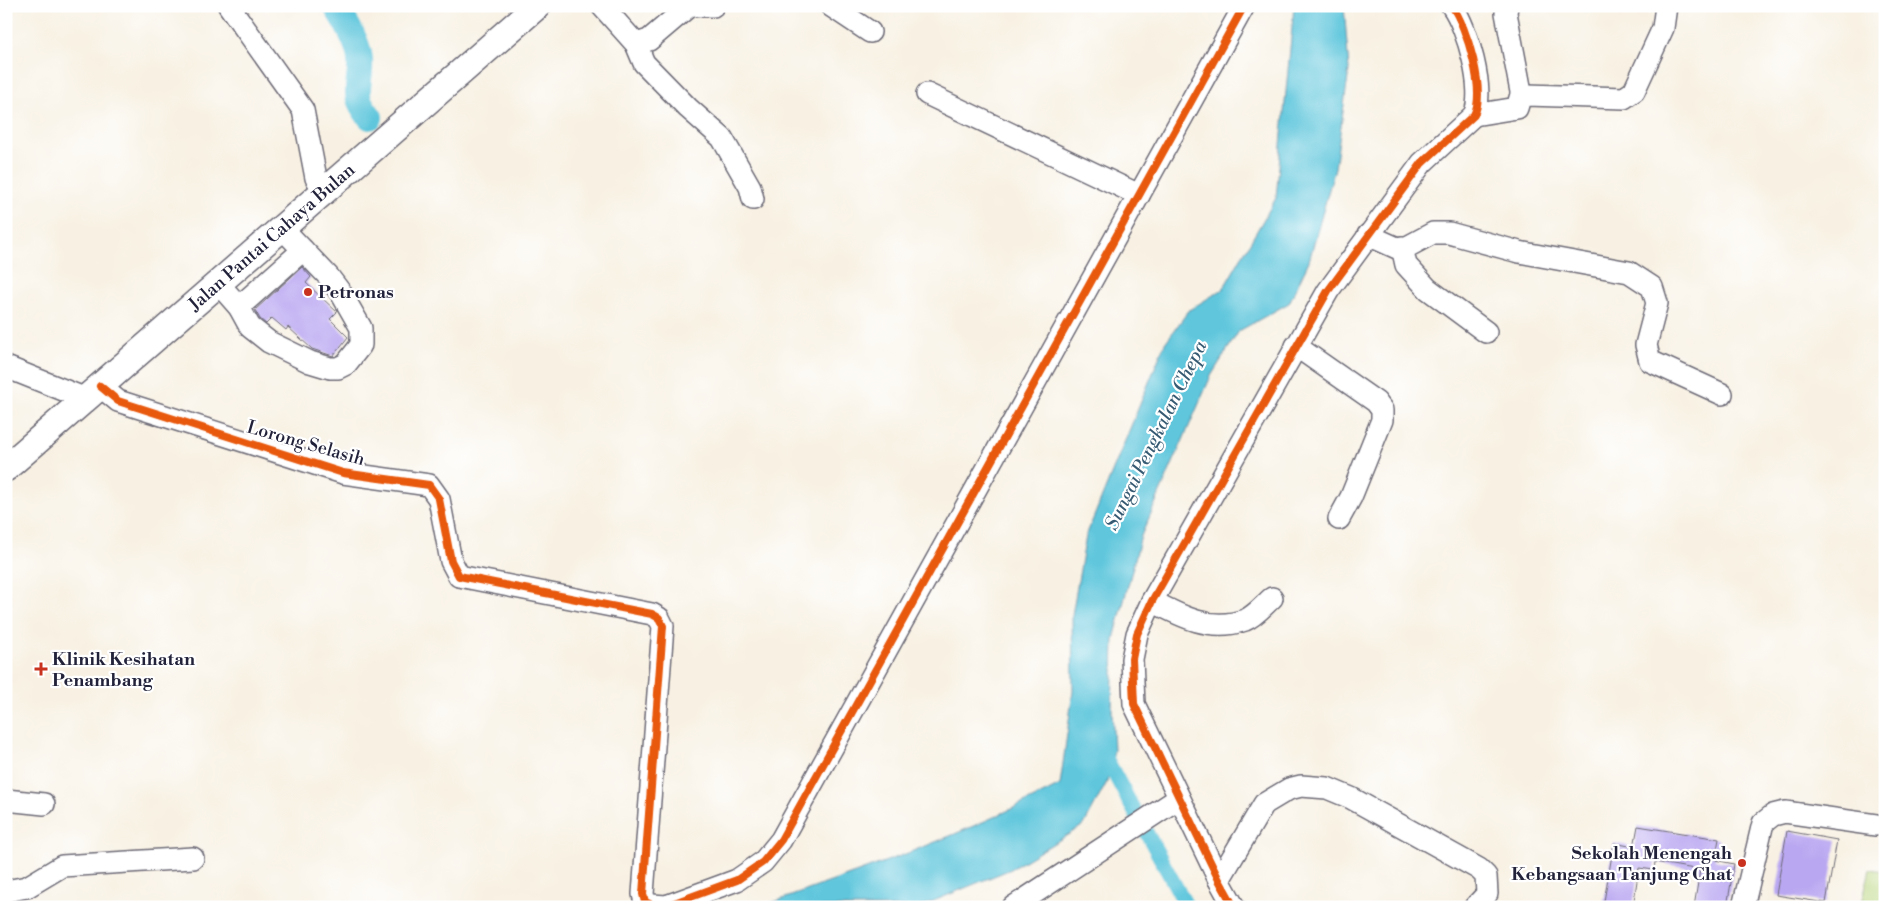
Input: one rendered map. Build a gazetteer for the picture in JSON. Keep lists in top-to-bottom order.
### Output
{
  "streets": {
    "main road": ["Jalan Pantai Cahaya Bulan"],
    "street": ["Lorong Selasih"]
  },
  "crossings": [
    ["Jalan Pantai Cahaya Bulan", "Lorong Selasih"]
  ],
  "water": ["Sungai Pengkalan Chepa"],
  "places": {
    "other": ["Petronas", "Sekolah Menengah Kebangsaan Tanjung Chat"],
    "health": ["Klinik Kesihatan Penambang"]
  }
}
